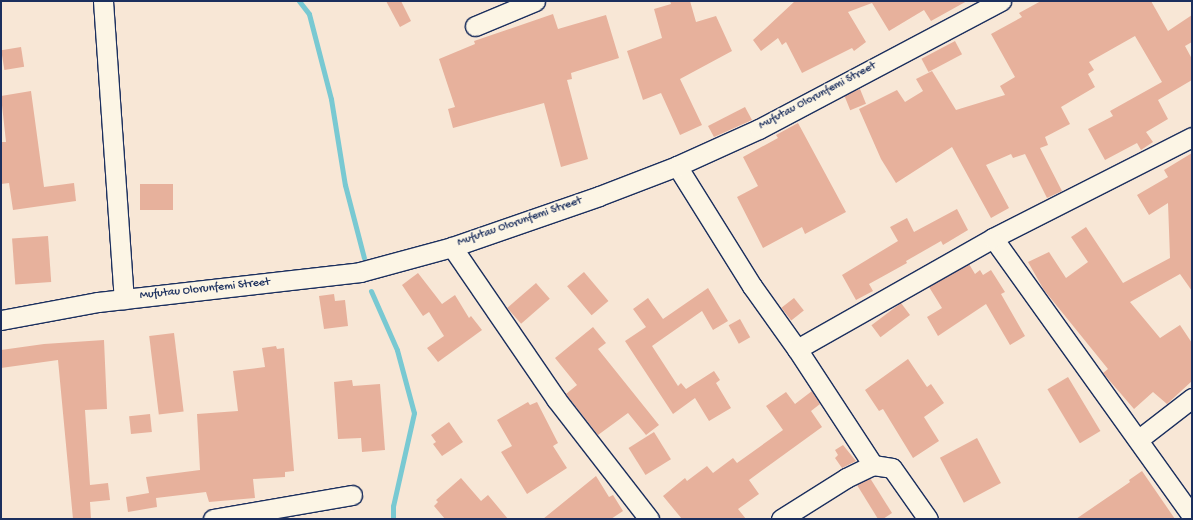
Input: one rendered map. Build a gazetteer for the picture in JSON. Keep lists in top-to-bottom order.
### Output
{
  "streets": {
    "street": ["Mufutau Olorunfemi Street"]
  }
}
